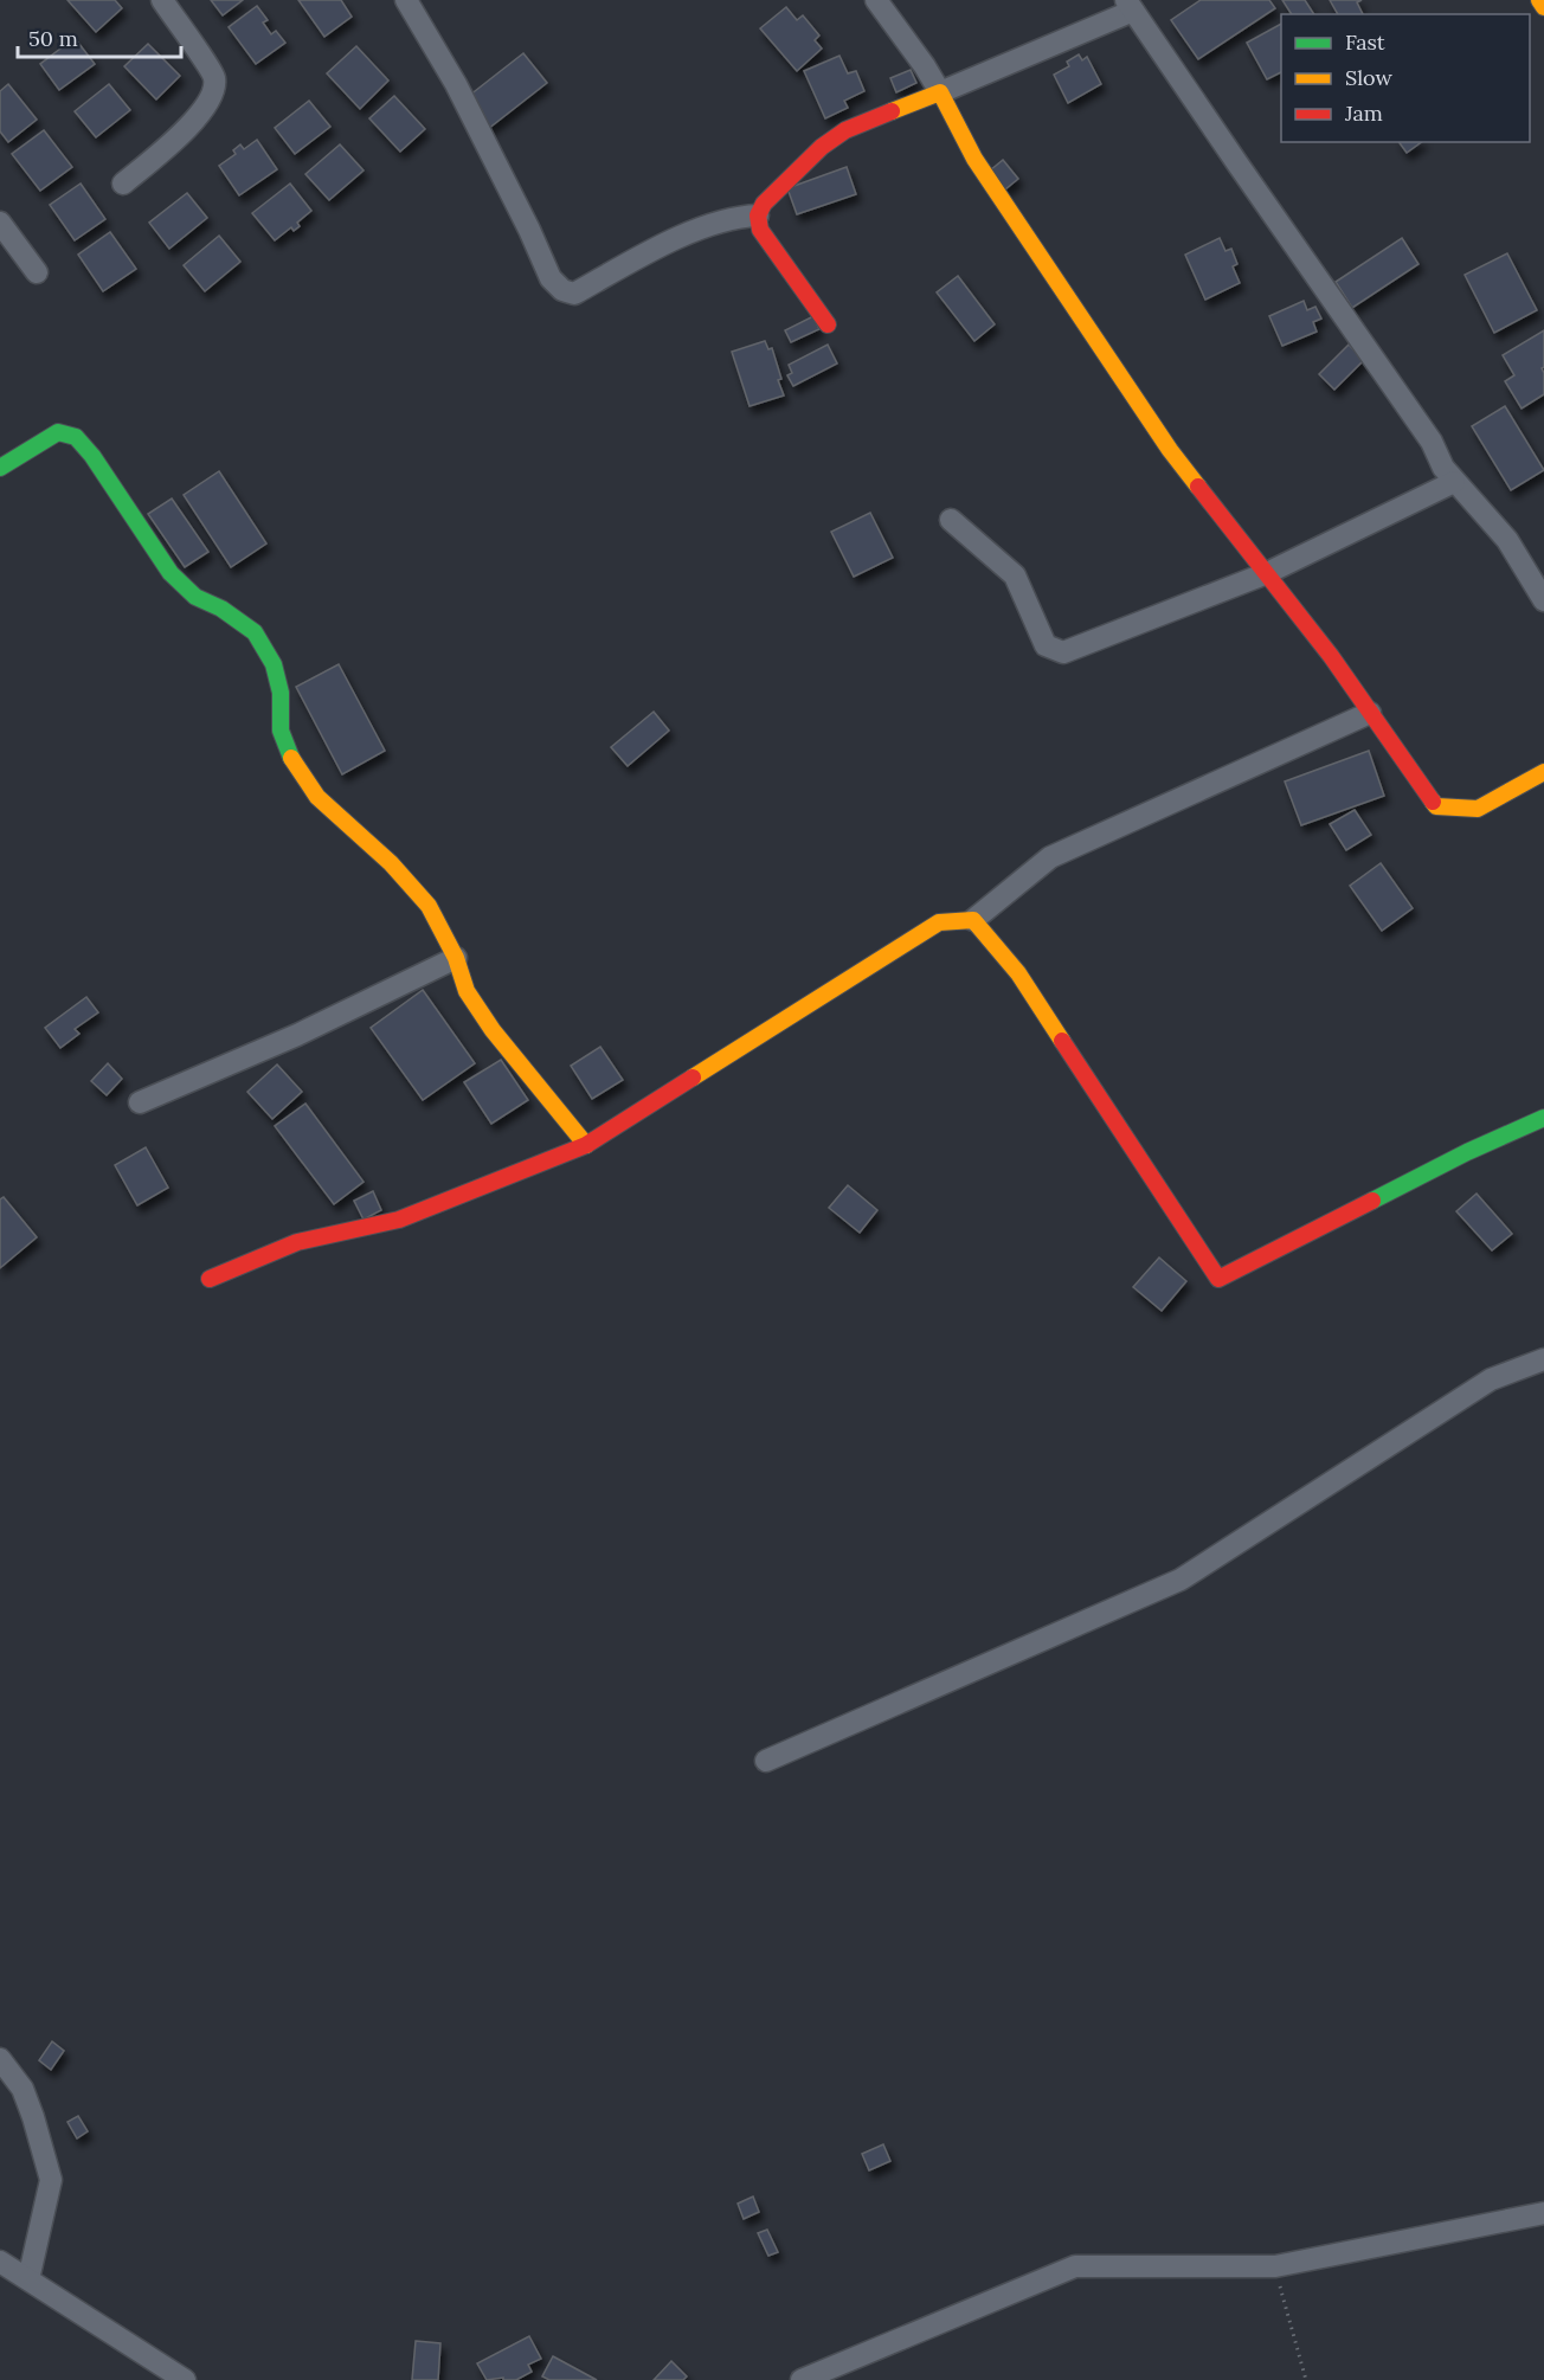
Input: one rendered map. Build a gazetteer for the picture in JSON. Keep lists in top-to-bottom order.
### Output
{
  "legend": ["Fast", "Slow", "Jam"],
  "scale_bar": "50 m"
}
